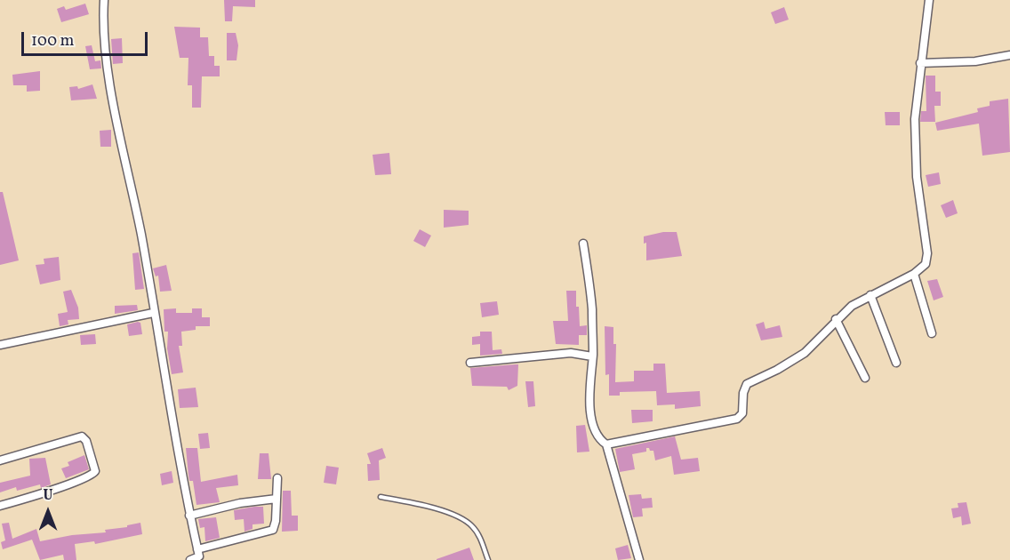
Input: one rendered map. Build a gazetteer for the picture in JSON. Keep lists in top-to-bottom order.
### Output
{
  "scale_bar": "100 m",
  "north": "top"
}
